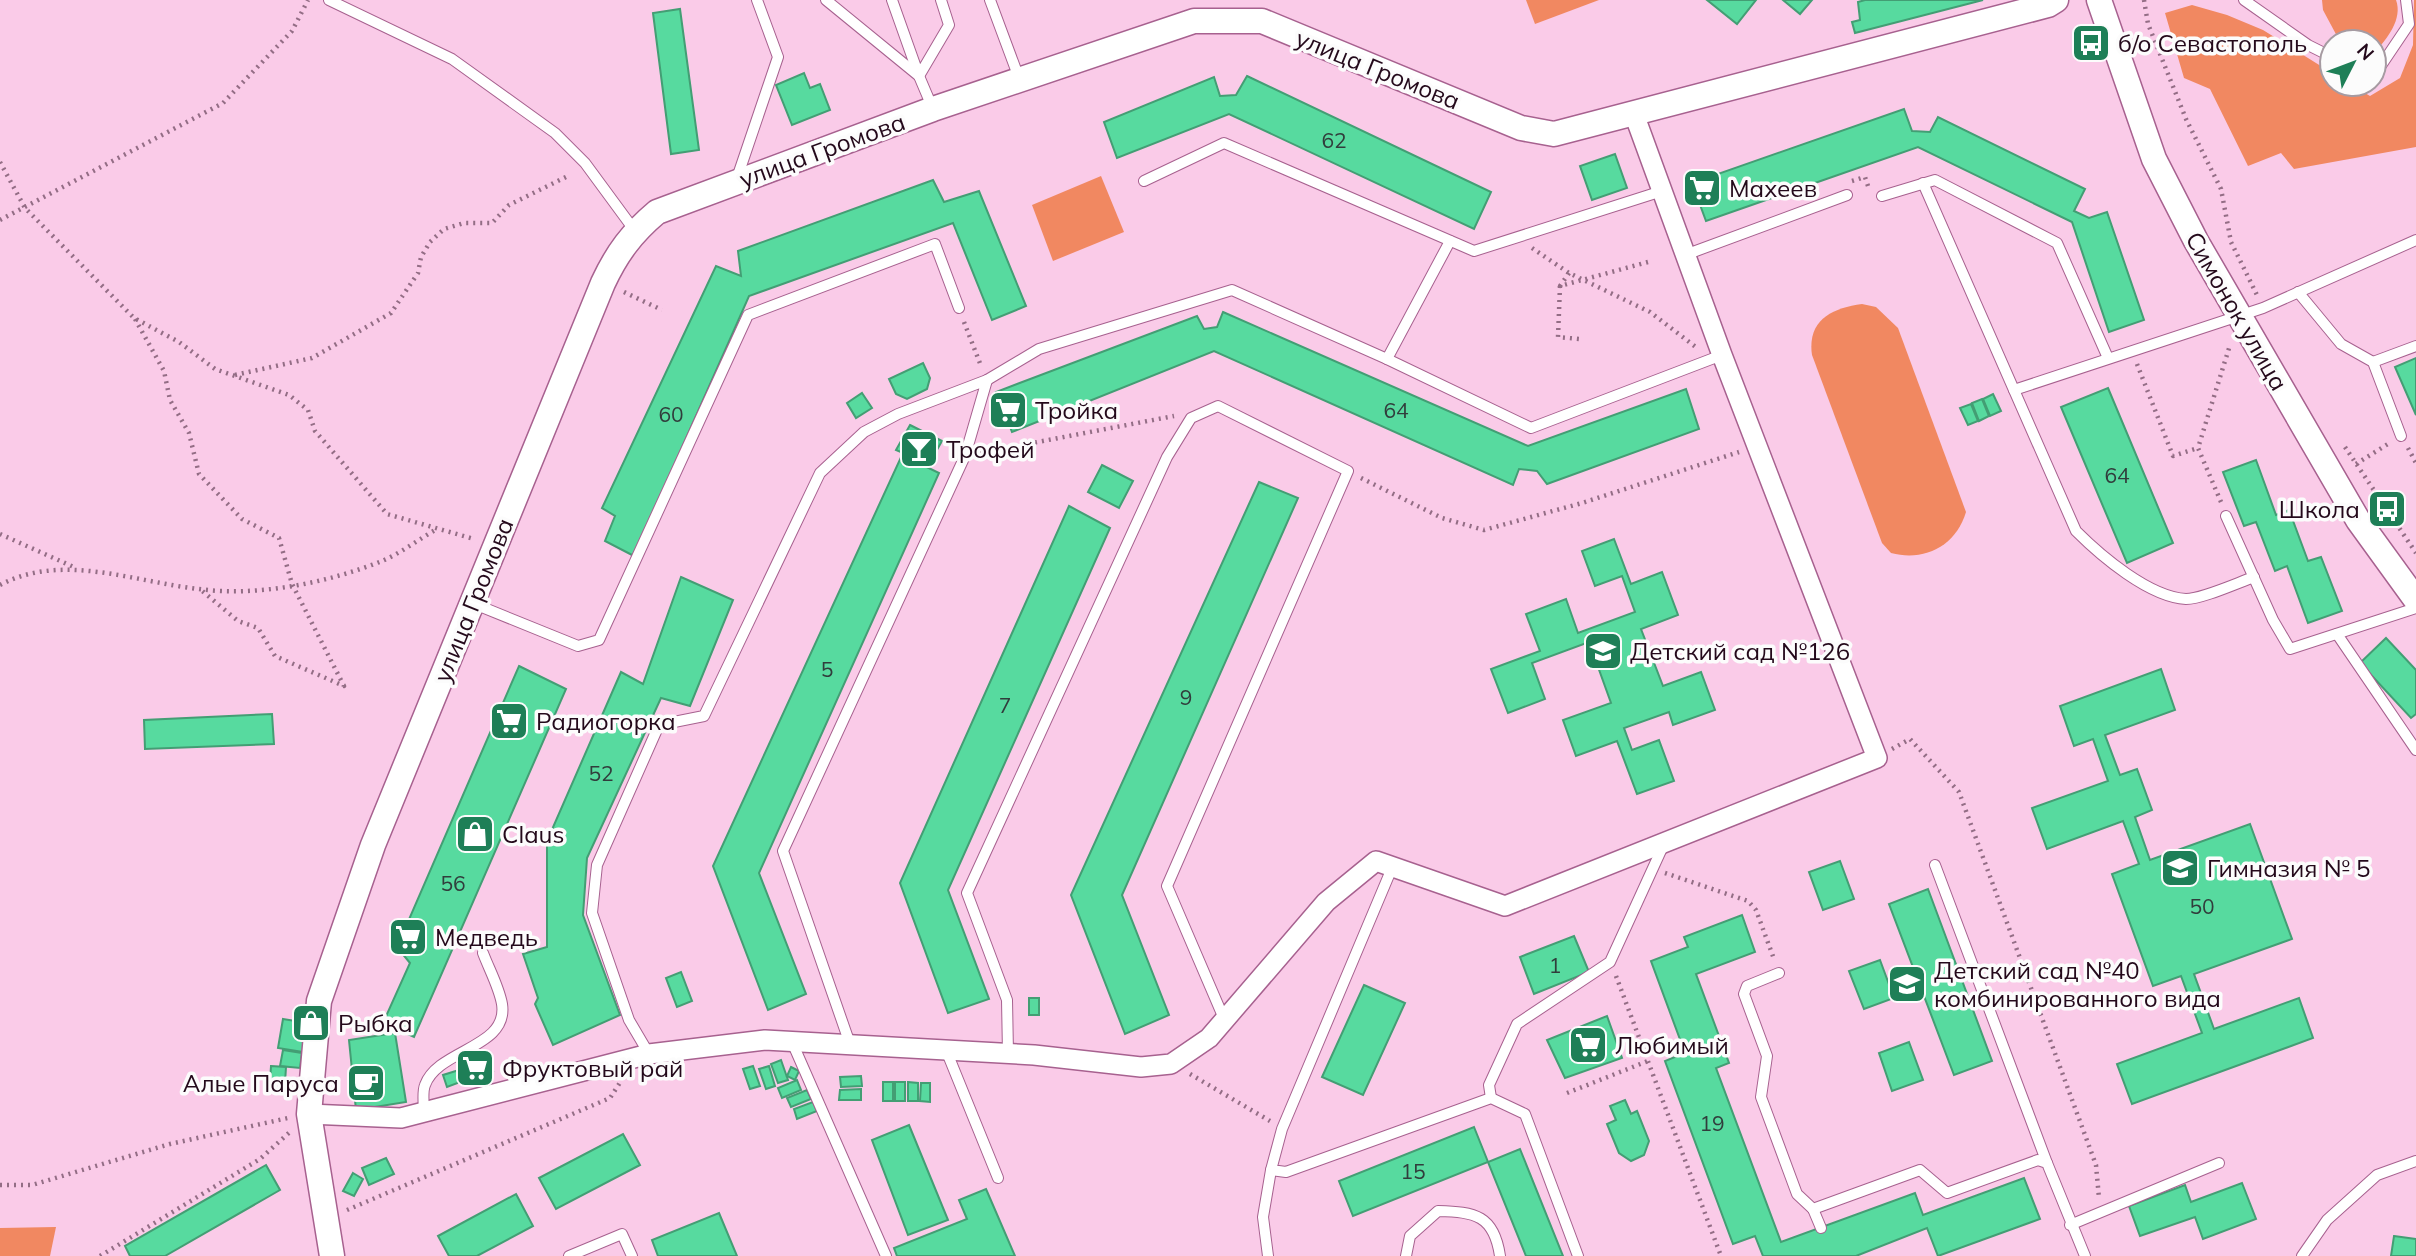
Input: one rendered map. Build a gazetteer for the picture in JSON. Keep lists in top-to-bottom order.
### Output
{
  "streets": {
    "street": ["улица Громова", "Симонок улица"]
  },
  "places": {
    "bus stop": ["б/о Севастополь", "Школа"],
    "supermarket": [
      "Махеев",
      "Тройка",
      "Радиогорка",
      "Медведь",
      "Любимый",
      "Фруктовый рай"
    ],
    "bar": ["Трофей"],
    "school or university": ["Детский сад №126", "Гимназия № 5", "Детский сад №40 комбинированного вида"],
    "shop": ["Claus", "Рыбка"],
    "cafe": ["Алые Паруса"]
  },
  "house_numbers": [
    "62",
    "64",
    "60",
    "64",
    "5",
    "9",
    "7",
    "52",
    "56",
    "50",
    "1",
    "19",
    "15"
  ],
  "north": "top right"
}
